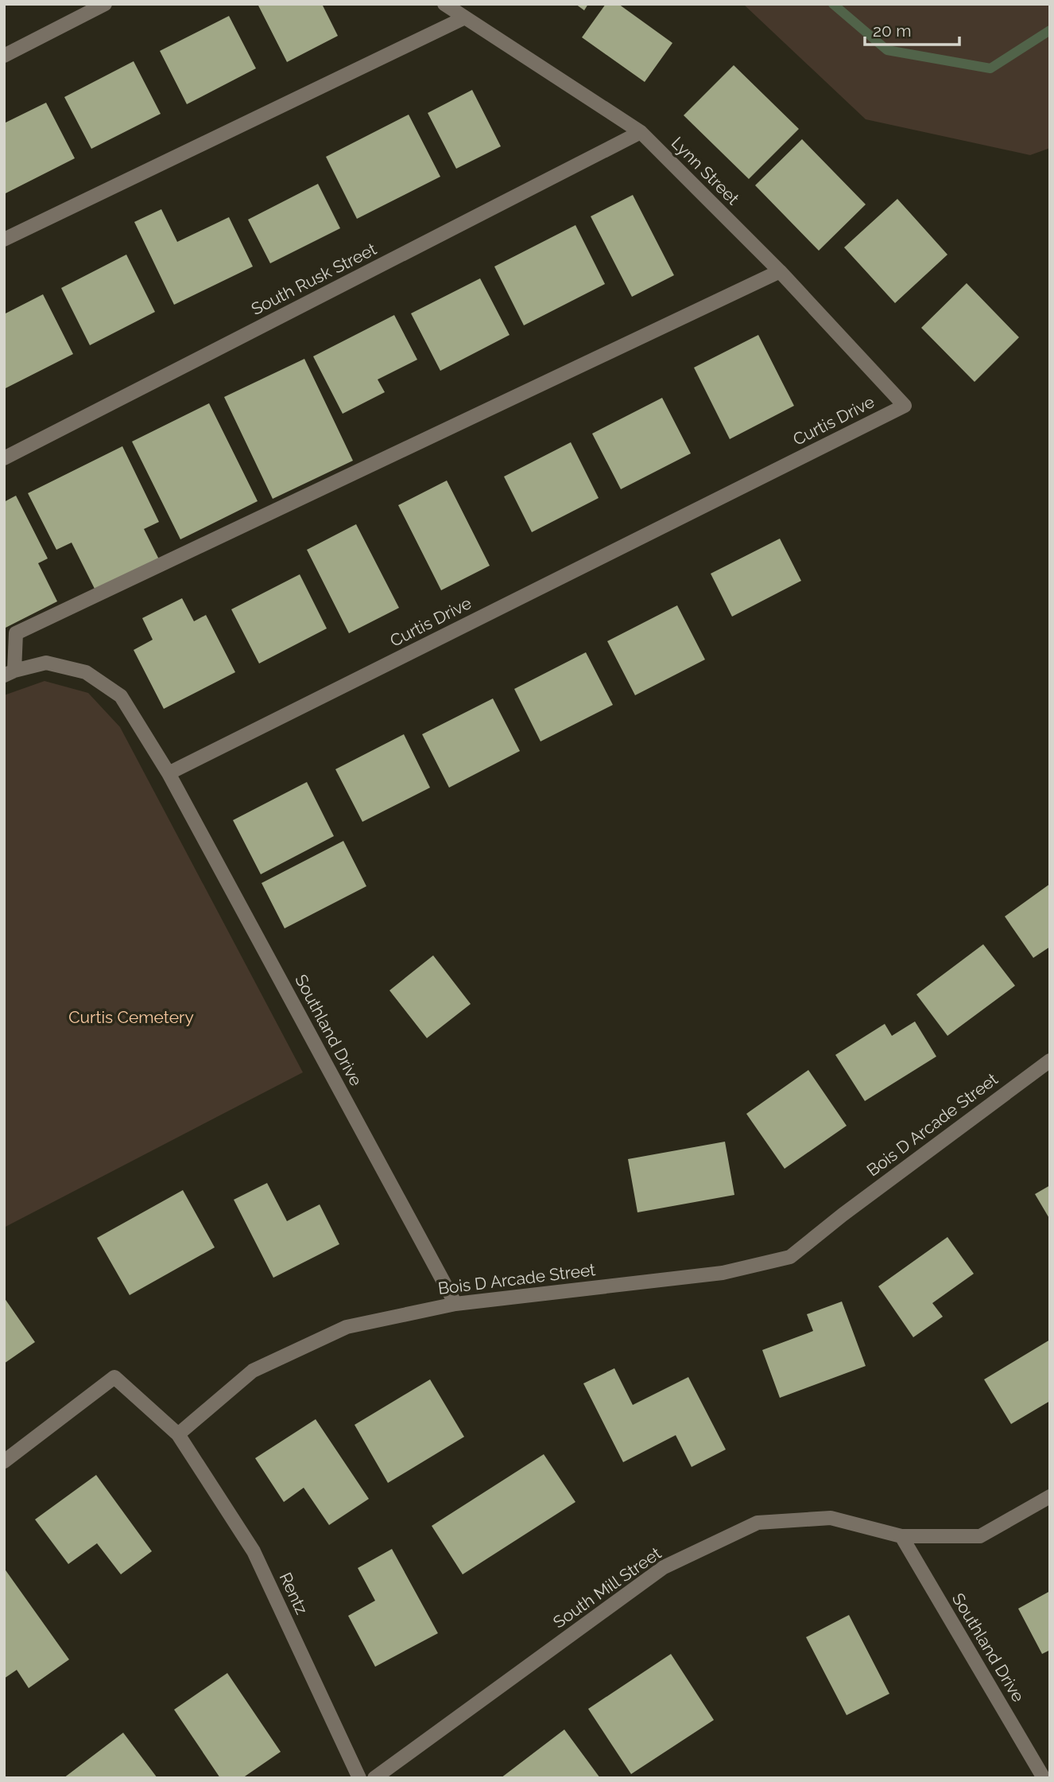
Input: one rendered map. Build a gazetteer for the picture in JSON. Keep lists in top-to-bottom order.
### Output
{
  "streets": {
    "street": [
      "Lynn Street",
      "South Rusk Street",
      "Curtis Drive",
      "Southland Drive",
      "Bois D Arcade Street",
      "South Mill Street",
      "Rentz"
    ]
  },
  "crossings": [
    ["Lynn Street", "South Rusk Street"],
    ["Lynn Street", "Curtis Drive"],
    ["Curtis Drive", "Southland Drive"],
    ["Southland Drive", "Bois D Arcade Street"],
    ["Southland Drive", "South Mill Street"],
    ["Bois D Arcade Street", "Rentz"]
  ],
  "parks": ["Curtis Cemetery"],
  "scale_bar": "20 m"
}
